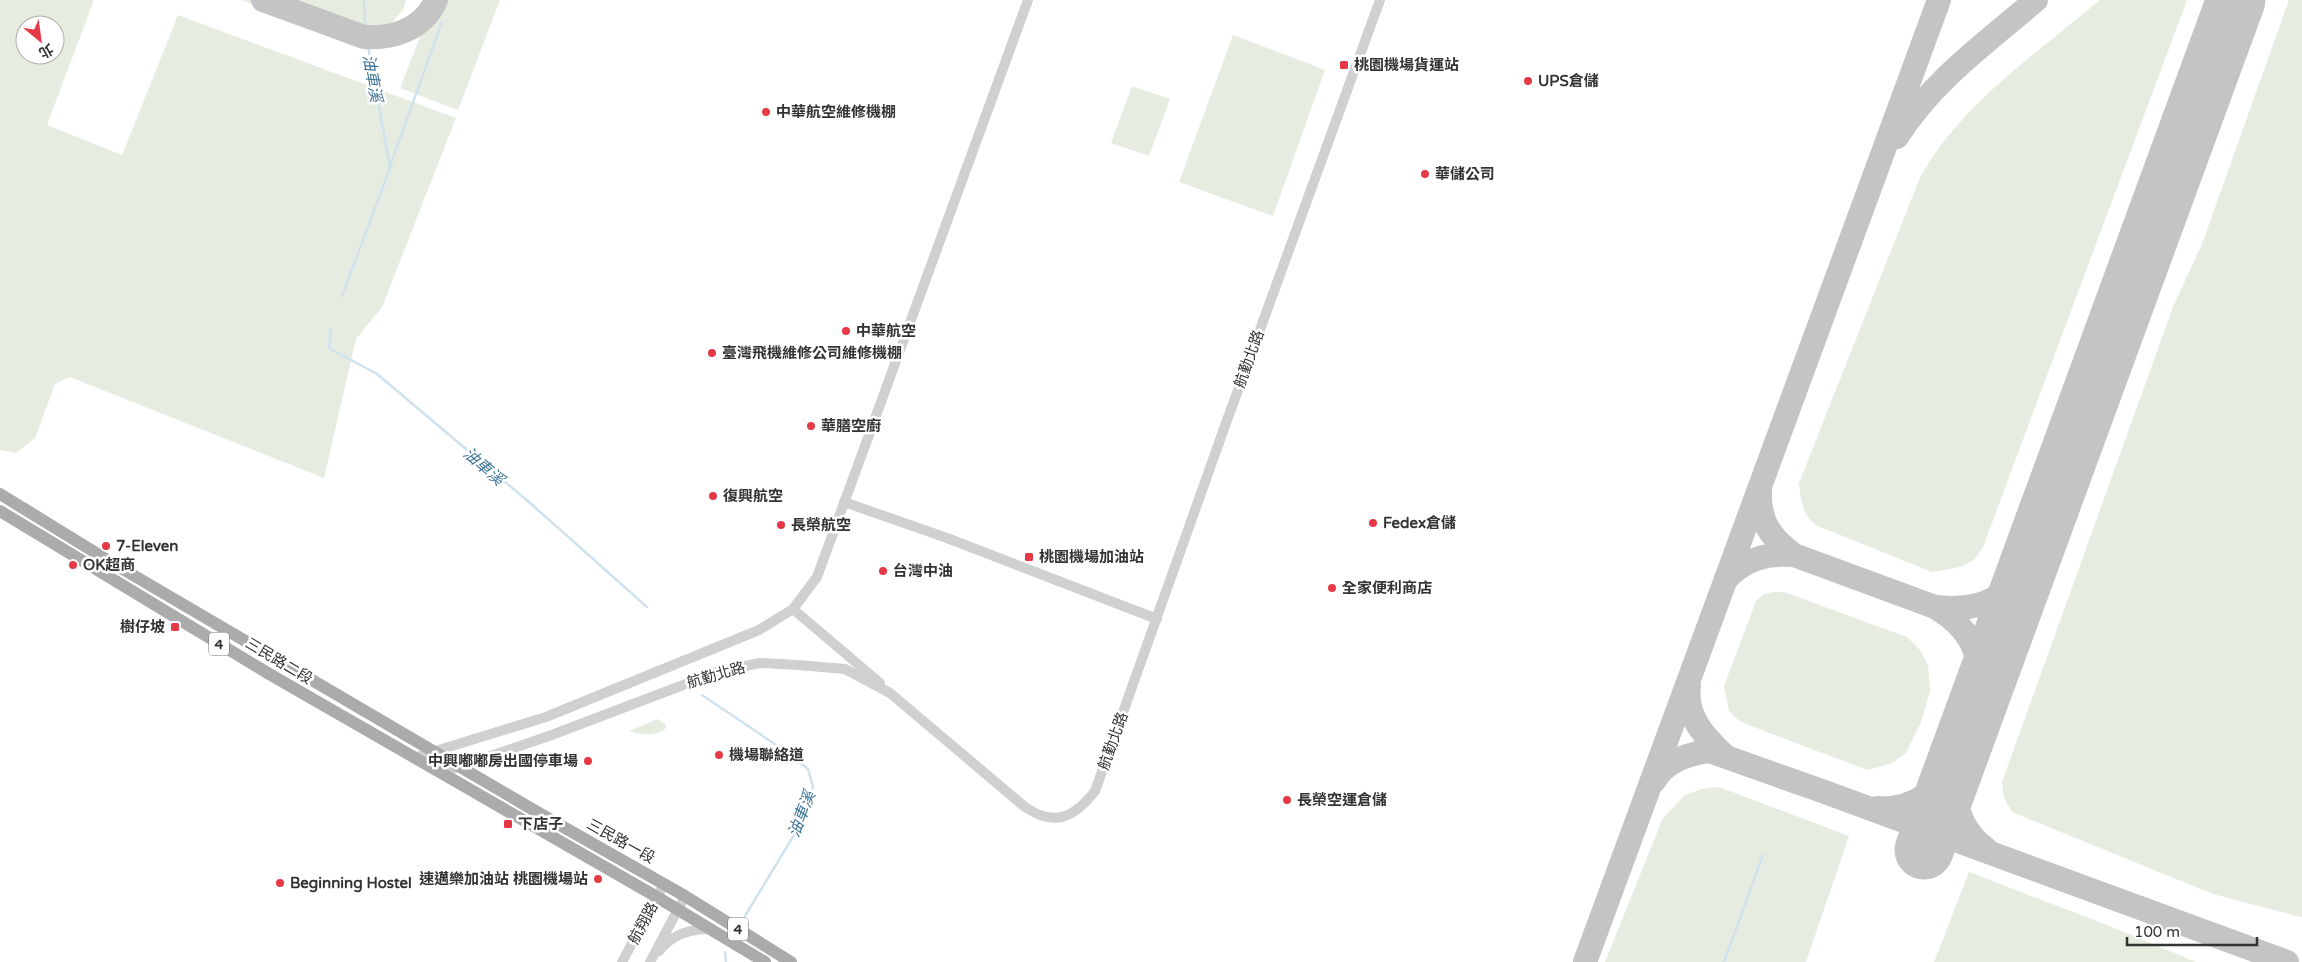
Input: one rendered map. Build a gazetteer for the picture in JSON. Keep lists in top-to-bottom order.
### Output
{
  "streets": {
    "main road": ["4", "三民路二段", "三民路一段"],
    "street": ["航勤北路", "航翔路"]
  },
  "crossings": [
    ["航勤北路", "三民路二段"],
    ["航勤北路", "三民路一段"],
    ["三民路二段", "三民路一段"],
    ["三民路一段", "航翔路"]
  ],
  "water": ["油車溪"],
  "places": {
    "transit": [
      "桃園機場貨運站",
      "桃園機場加油站",
      "樹仔坡",
      "下店子"
    ],
    "other": [
      "UPS倉儲",
      "中華航空維修機棚",
      "華儲公司",
      "中華航空",
      "臺灣飛機維修公司維修機棚",
      "華膳空廚",
      "復興航空",
      "Fedex倉儲",
      "長榮航空",
      "7-Eleven",
      "OK超商",
      "台灣中油",
      "全家便利商店",
      "機場聯絡道",
      "中興嘟嘟房出國停車場",
      "長榮空運倉儲",
      "速邁樂加油站 桃園機場站",
      "Beginning Hostel"
    ]
  },
  "scale_bar": "100 m",
  "north": "bottom right"
}
